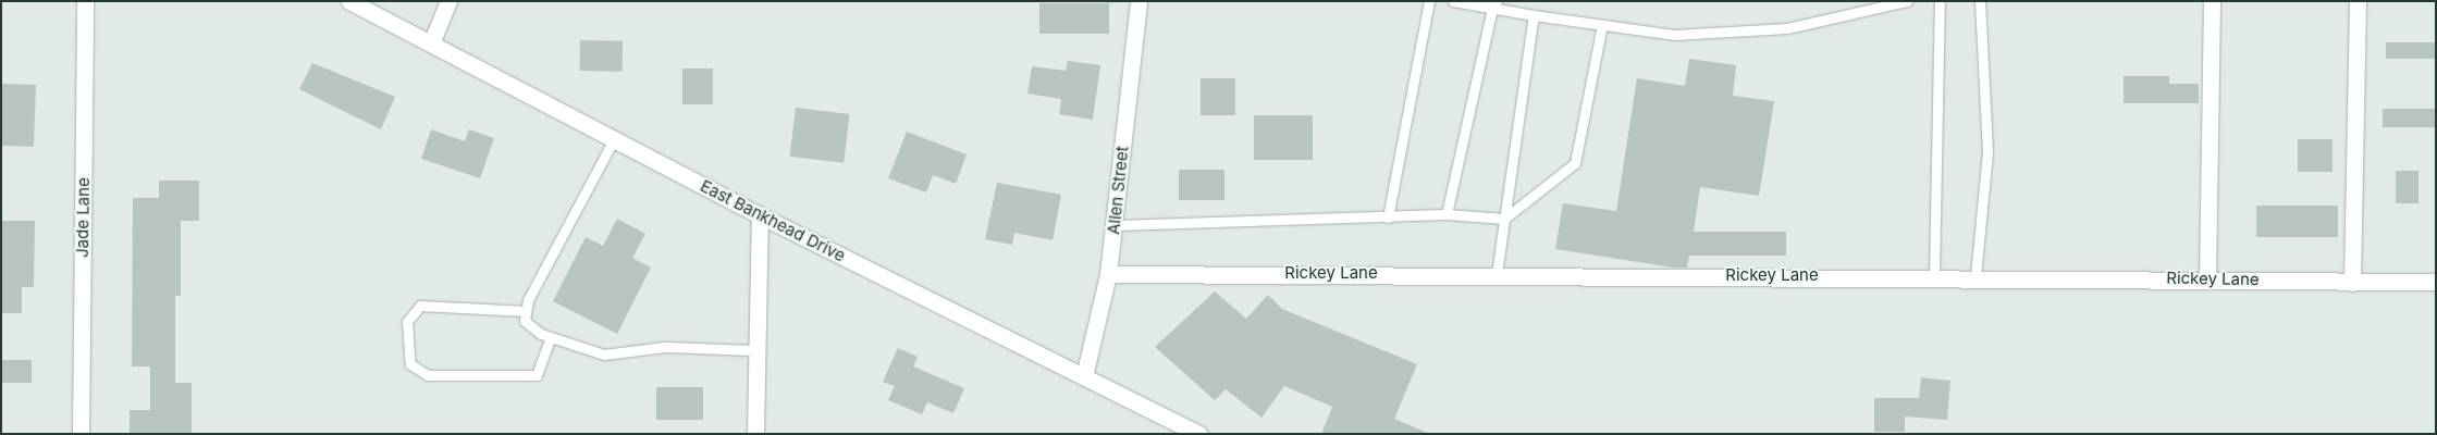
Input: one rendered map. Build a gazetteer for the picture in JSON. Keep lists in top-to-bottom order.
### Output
{
  "streets": {
    "street": [
      "Allen Street",
      "Jade Lane",
      "East Bankhead Drive",
      "Rickey Lane"
    ]
  },
  "crossings": [
    ["Allen Street", "East Bankhead Drive"],
    ["Allen Street", "Rickey Lane"]
  ]
}
